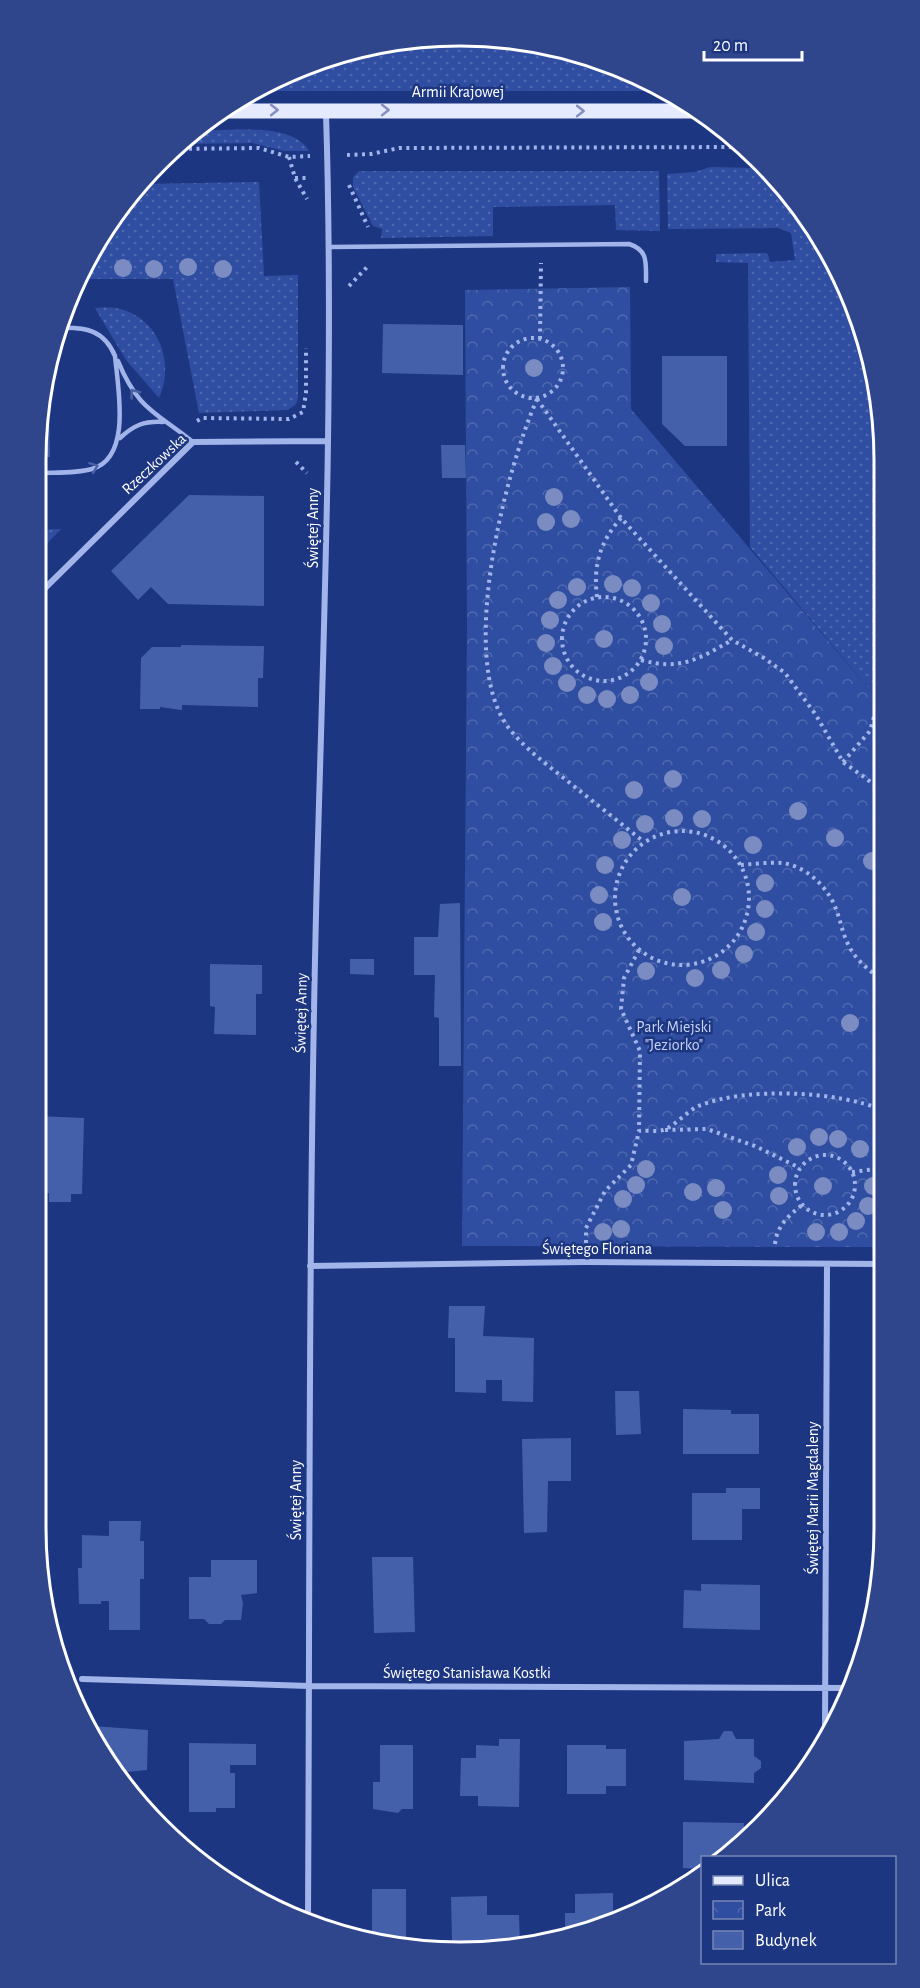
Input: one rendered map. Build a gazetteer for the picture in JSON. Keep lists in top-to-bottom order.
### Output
{
  "streets": {
    "main road": ["Armii Krajowej"],
    "street": [
      "Rzeczkowska",
      "Świętej Anny",
      "Świętego Floriana",
      "Świętej Marii Magdaleny",
      "Świętego Stanisława Kostki"
    ]
  },
  "crossings": [
    ["Armii Krajowej", "Świętej Anny"],
    ["Rzeczkowska", "Świętej Anny"],
    ["Świętej Anny", "Świętego Floriana"],
    ["Świętej Anny", "Świętego Stanisława Kostki"],
    ["Świętego Floriana", "Świętej Marii Magdaleny"],
    ["Świętej Marii Magdaleny", "Świętego Stanisława Kostki"]
  ],
  "one_way": ["Armii Krajowej"],
  "parks": ["Park Miejski \"Jeziorko\""],
  "legend": ["Ulica", "Park", "Budynek"],
  "scale_bar": "20 m"
}
